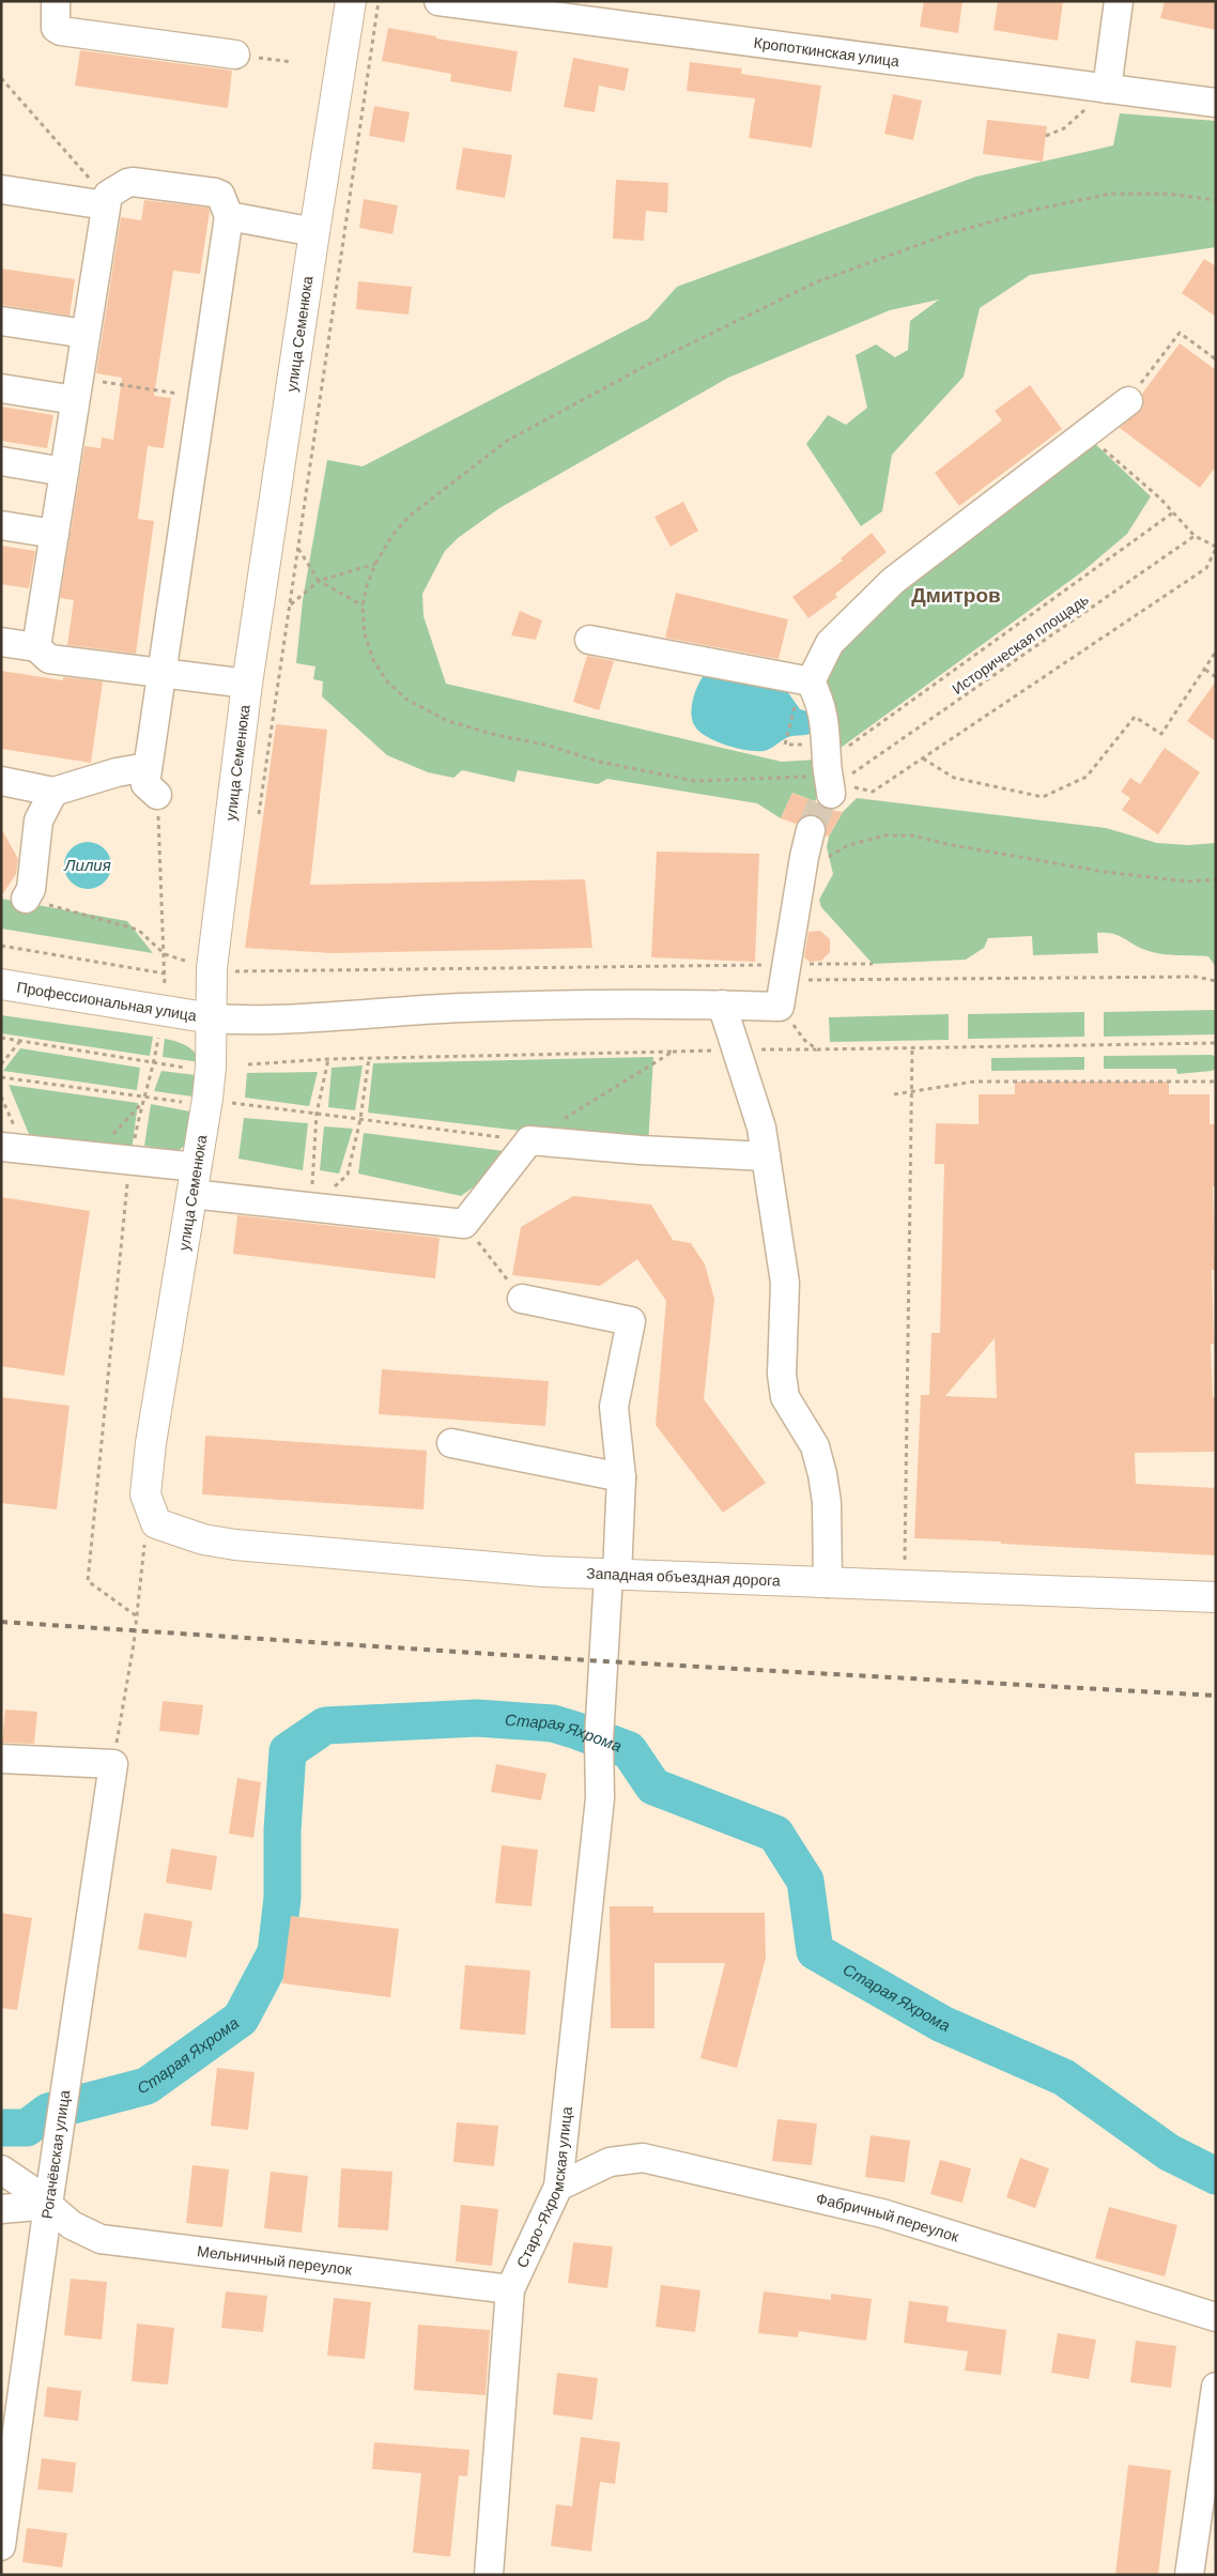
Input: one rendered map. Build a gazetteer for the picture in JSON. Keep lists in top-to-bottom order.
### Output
{
  "streets": {
    "main road": ["улица Семенюка", "Профессиональная улица", "Западная объездная дорога"],
    "street": [
      "Кропоткинская улица",
      "Рогачёвская улица",
      "Старо-Яхромская улица",
      "Фабричный переулок",
      "Мельничный переулок"
    ],
    "path": ["Историческая площадь"]
  },
  "crossings": [
    ["улица Семенюка", "Профессиональная улица"],
    ["улица Семенюка", "Западная объездная дорога"],
    ["Западная объездная дорога", "Старо-Яхромская улица"],
    ["Рогачёвская улица", "Мельничный переулок"],
    ["Старо-Яхромская улица", "Фабричный переулок"],
    ["Старо-Яхромская улица", "Мельничный переулок"]
  ],
  "districts": ["Дмитров"],
  "water": ["Лилия", "Старая Яхрома"]
}
